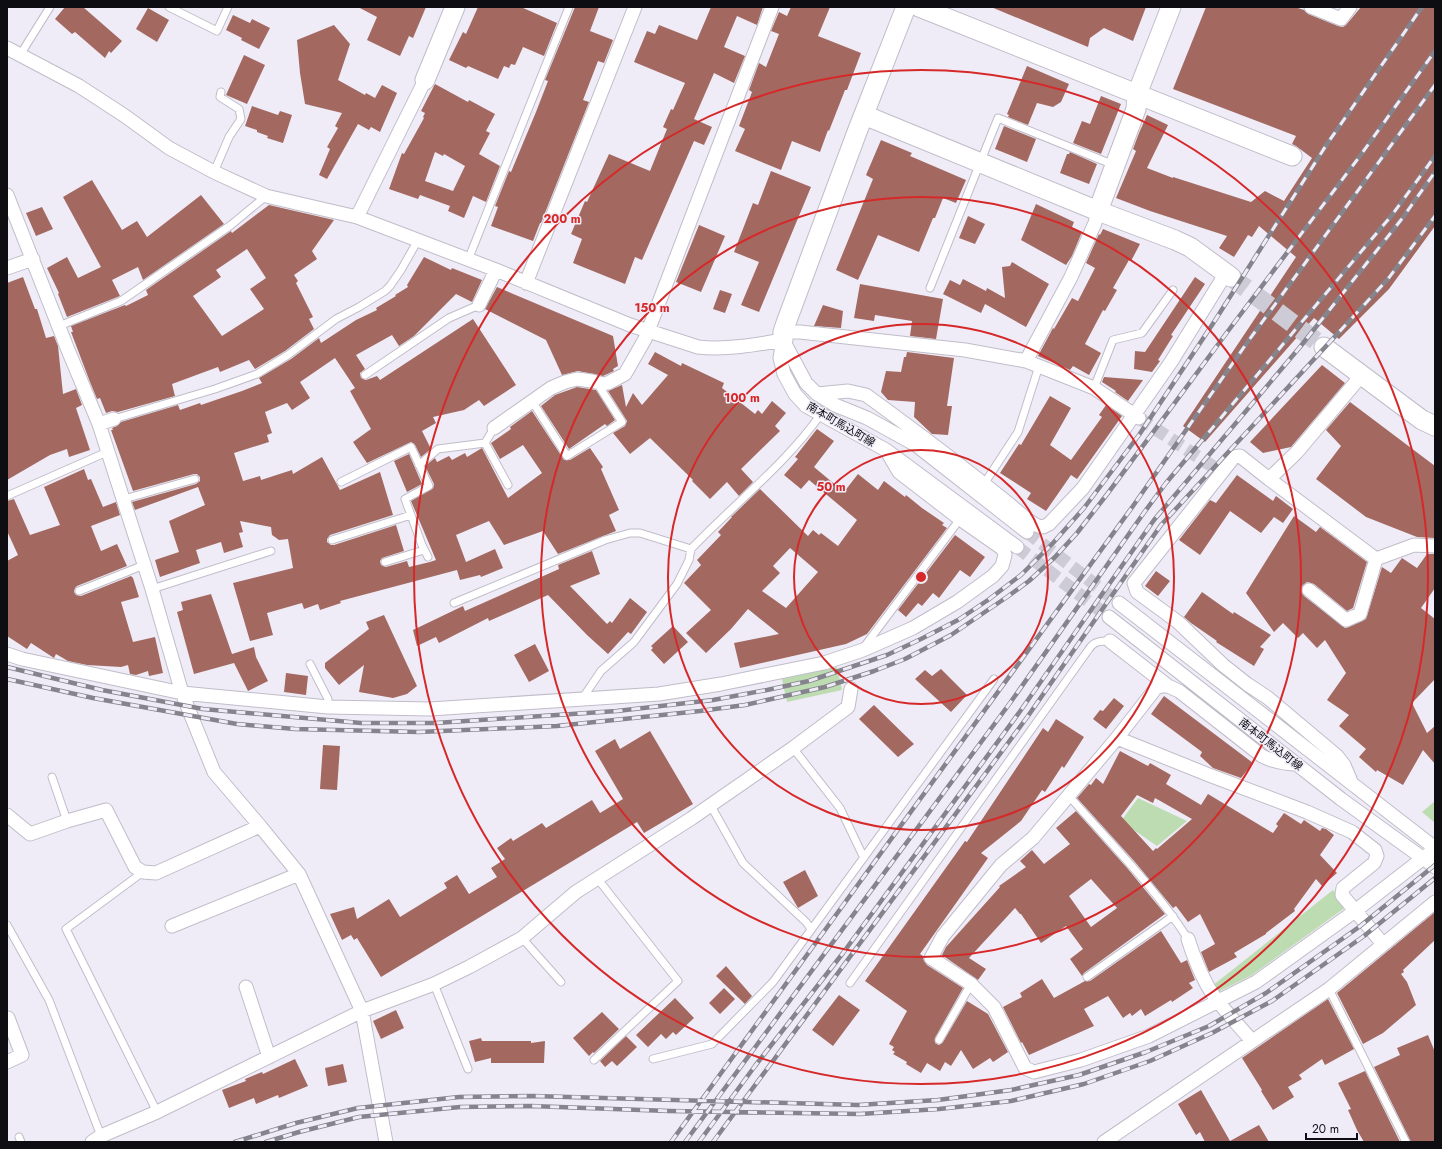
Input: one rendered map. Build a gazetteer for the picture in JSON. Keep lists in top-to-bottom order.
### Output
{
  "streets": {
    "street": ["南本町馬込町線"]
  },
  "scale_bar": "20 m",
  "rings": [
    "200 m",
    "150 m",
    "100 m",
    "50 m"
  ]
}
